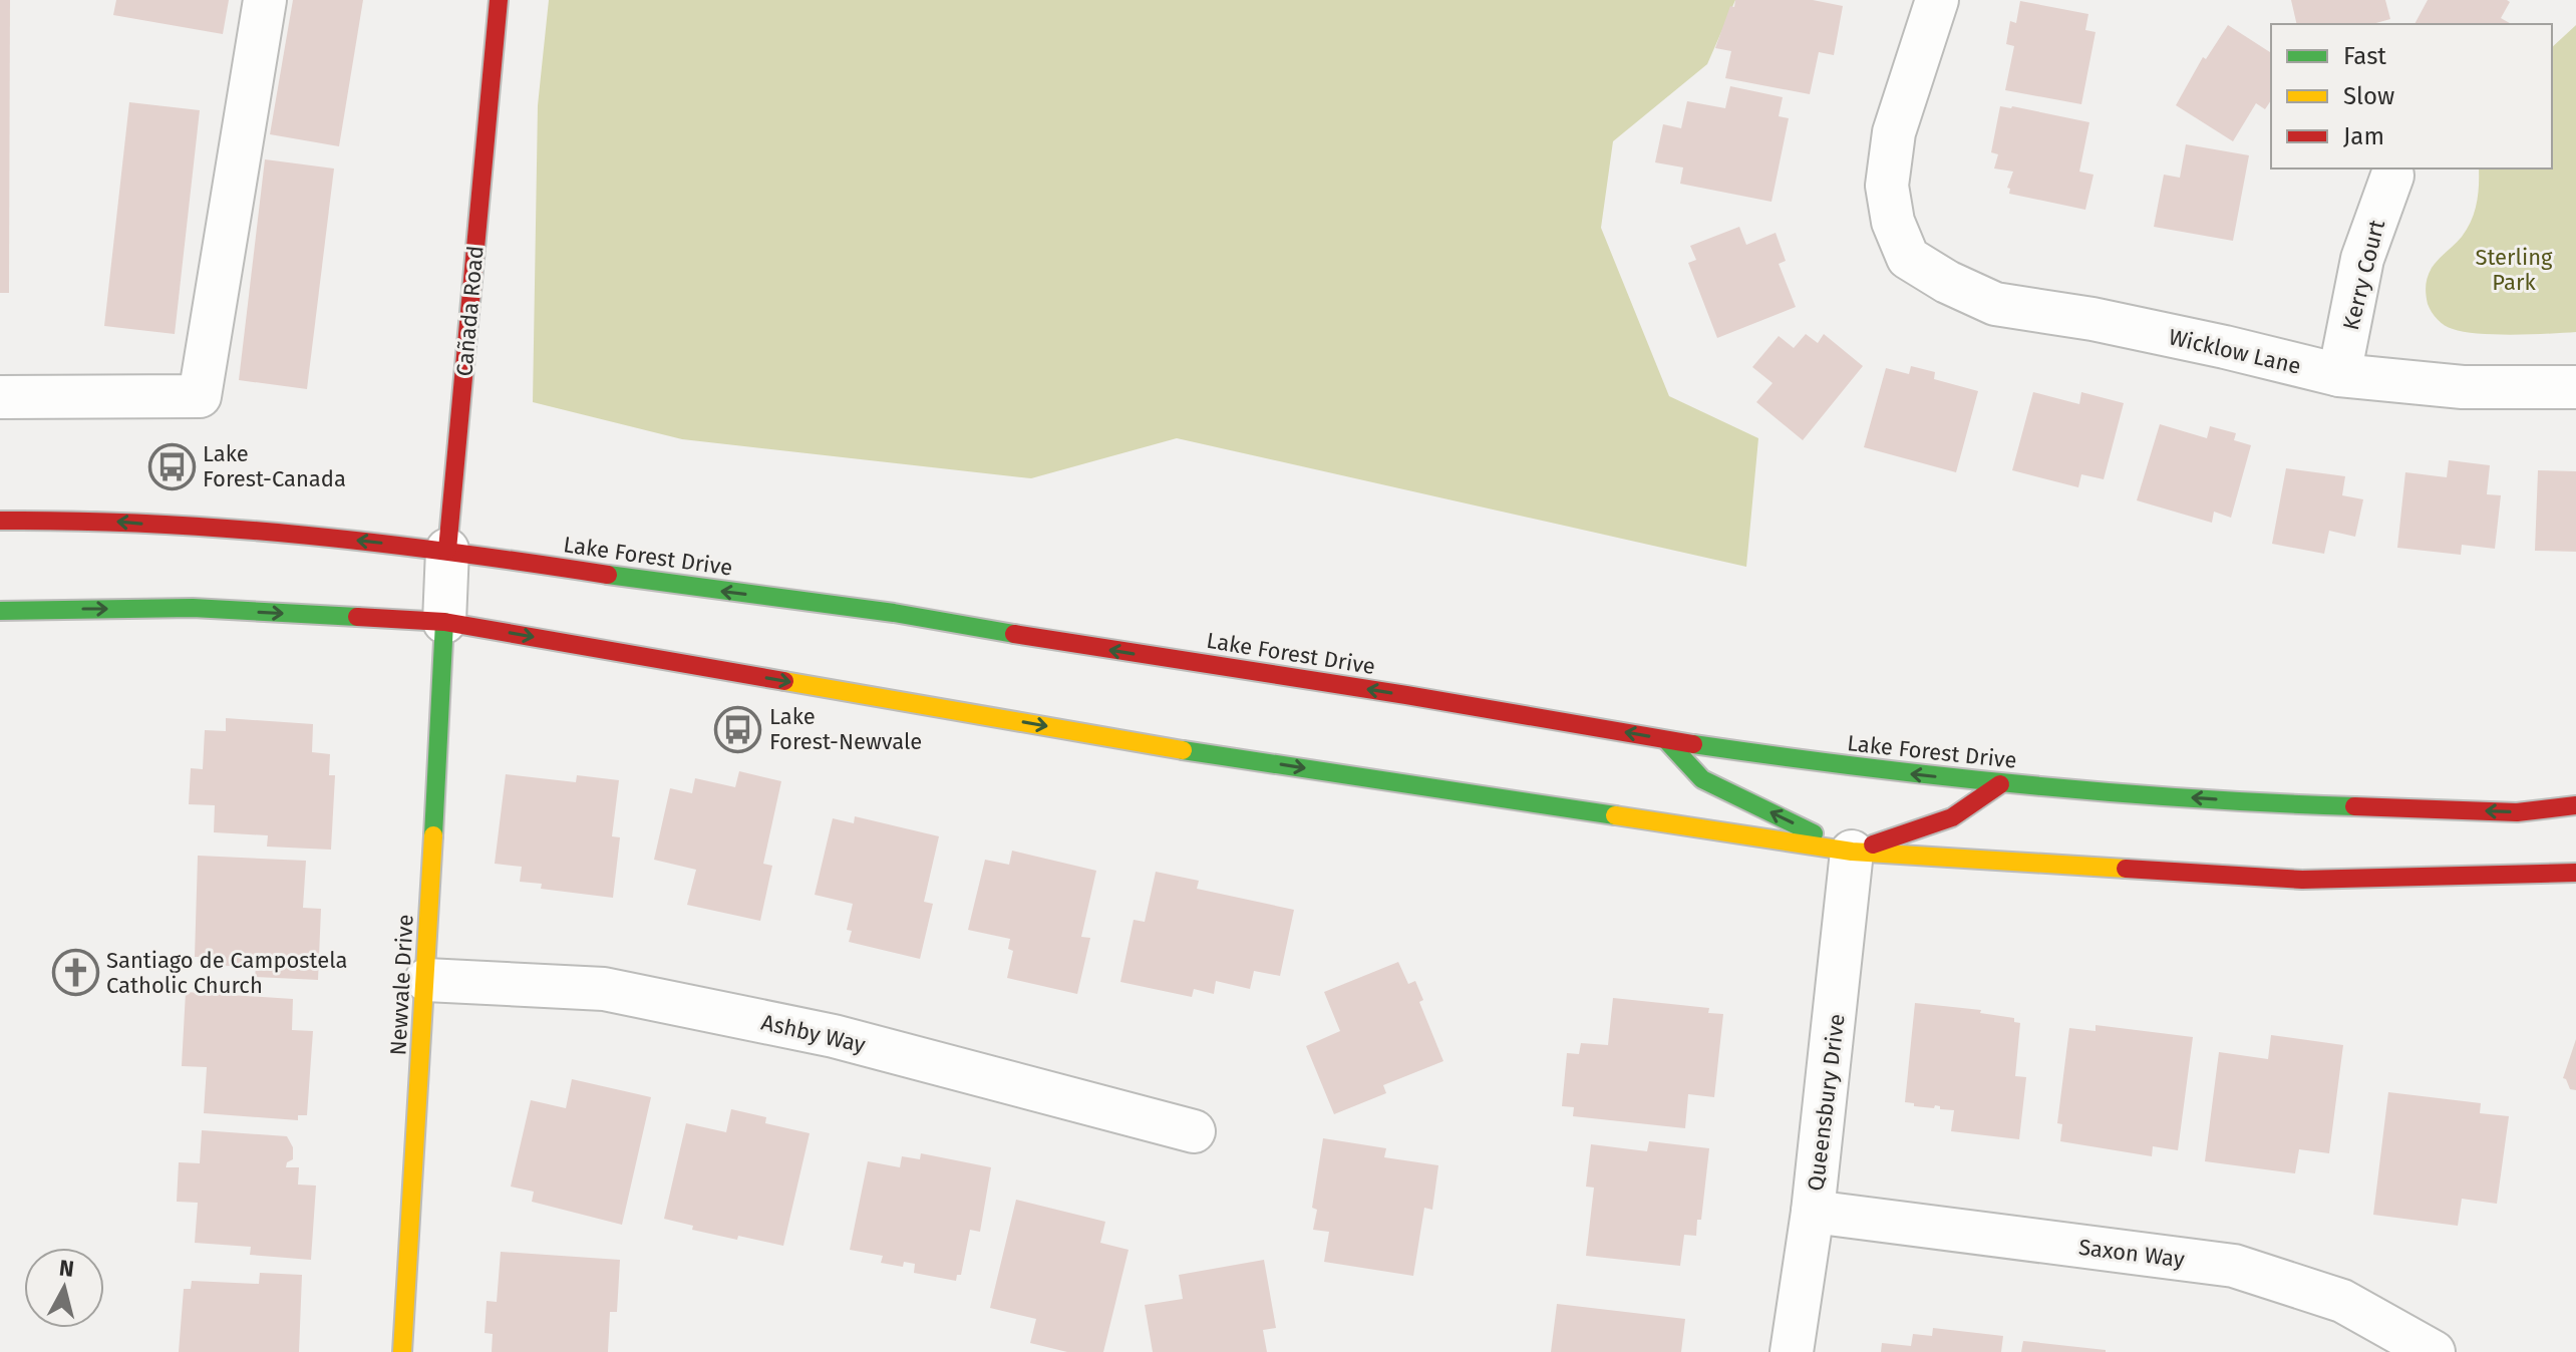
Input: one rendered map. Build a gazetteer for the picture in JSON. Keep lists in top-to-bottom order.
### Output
{
  "streets": {
    "main road": ["Cañada Road", "Lake Forest Drive", "Newvale Drive"],
    "street": [
      "Kerry Court",
      "Wicklow Lane",
      "Ashby Way",
      "Queensbury Drive",
      "Saxon Way"
    ]
  },
  "crossings": [
    ["Kerry Court", "Wicklow Lane"],
    ["Cañada Road", "Lake Forest Drive"],
    ["Cañada Road", "Newvale Drive"],
    ["Newvale Drive", "Ashby Way"],
    ["Queensbury Drive", "Saxon Way"]
  ],
  "parks": ["Sterling Park"],
  "places": {
    "bus stop": ["Lake Forest-Canada", "Lake Forest-Newvale"],
    "church": ["Santiago de Campostela Catholic Church"]
  },
  "legend": ["Fast", "Slow", "Jam"],
  "north": "top"
}
